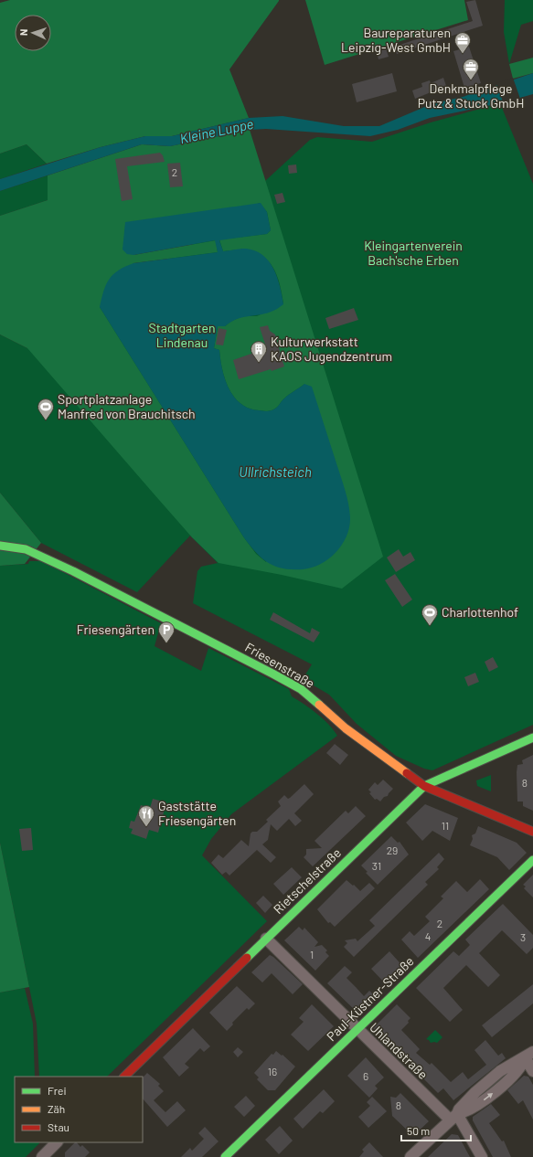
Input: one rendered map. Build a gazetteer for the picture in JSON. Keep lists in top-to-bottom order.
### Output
{
  "streets": {
    "street": [
      "Friesenstraße",
      "Rietschelstraße",
      "Paul-Küstner-Straße",
      "Uhlandstraße"
    ]
  },
  "crossings": [
    ["Friesenstraße", "Rietschelstraße"],
    ["Rietschelstraße", "Uhlandstraße"],
    ["Paul-Küstner-Straße", "Uhlandstraße"]
  ],
  "water": ["Kleine Luppe", "Ullrichsteich"],
  "parks": ["Kleingartenverein Bach'sche Erben", "Stadtgarten Lindenau"],
  "places": {
    "office": ["Baureparaturen Leipzig-West GmbH", "Denkmalpflege Putz & Stuck GmbH"],
    "building": ["Kulturwerkstatt KAOS Jugendzentrum"],
    "sports": ["Sportplatzanlage Manfred von Brauchitsch", "Charlottenhof"],
    "parking": ["Friesengärten"],
    "restaurant": ["Gaststätte Friesengärten"]
  },
  "house_numbers": [
    "2",
    "8",
    "11",
    "29",
    "31",
    "2",
    "4",
    "3",
    "1",
    "16",
    "6",
    "8"
  ],
  "legend": ["Frei", "Zäh", "Stau"],
  "scale_bar": "50 m",
  "north": "left"
}
